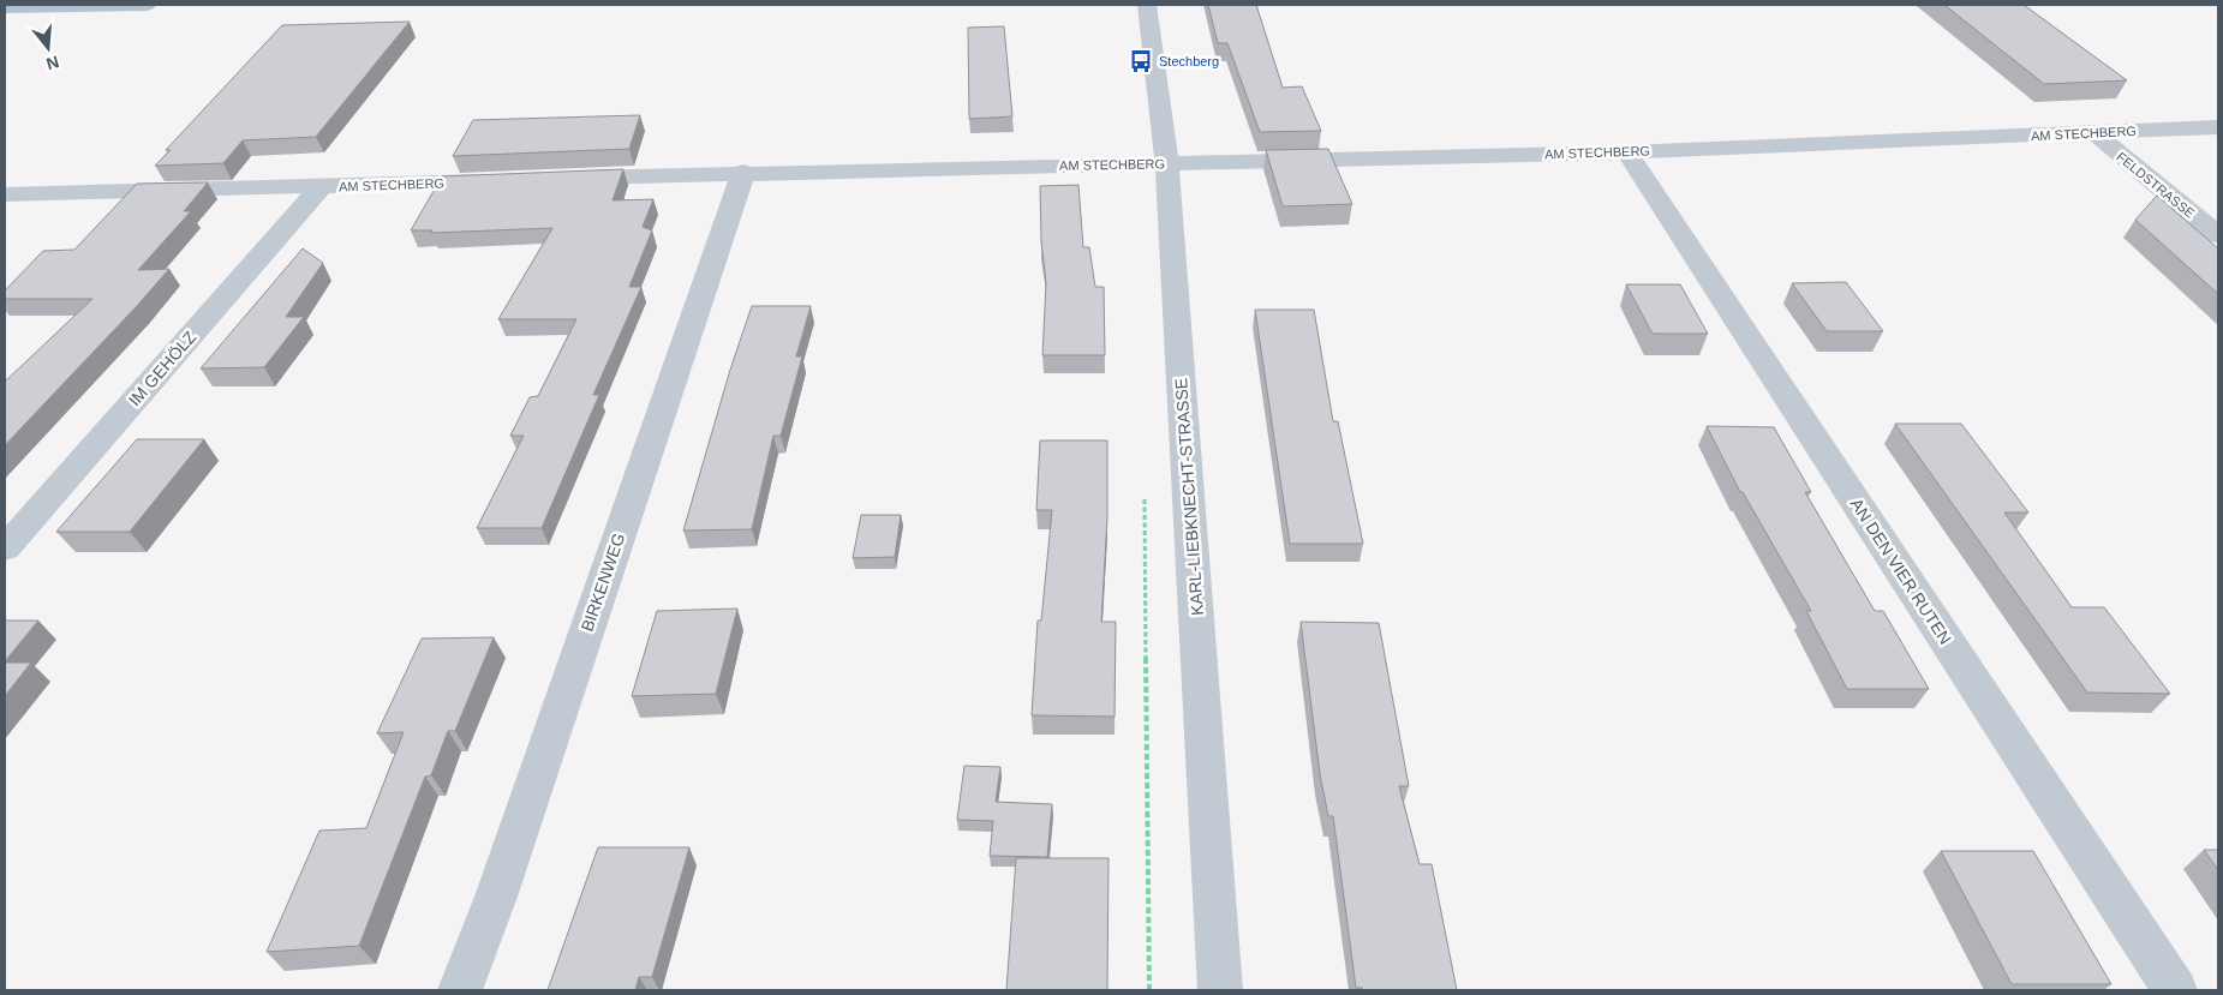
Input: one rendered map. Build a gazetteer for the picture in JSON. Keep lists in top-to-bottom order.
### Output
{
  "streets": {
    "street": [
      "AM STECHBERG",
      "FELDSTRASSE",
      "IM GEHÖLZ",
      "KARL-LIEBKNECHT-STRASSE",
      "AN DEN VIER RUTEN",
      "BIRKENWEG"
    ]
  },
  "crossings": [
    ["AM STECHBERG", "FELDSTRASSE"],
    ["AM STECHBERG", "IM GEHÖLZ"],
    ["AM STECHBERG", "KARL-LIEBKNECHT-STRASSE"],
    ["AM STECHBERG", "AN DEN VIER RUTEN"],
    ["AM STECHBERG", "BIRKENWEG"]
  ],
  "places": {
    "bus stop": ["Stechberg"]
  },
  "north": "bottom"
}
